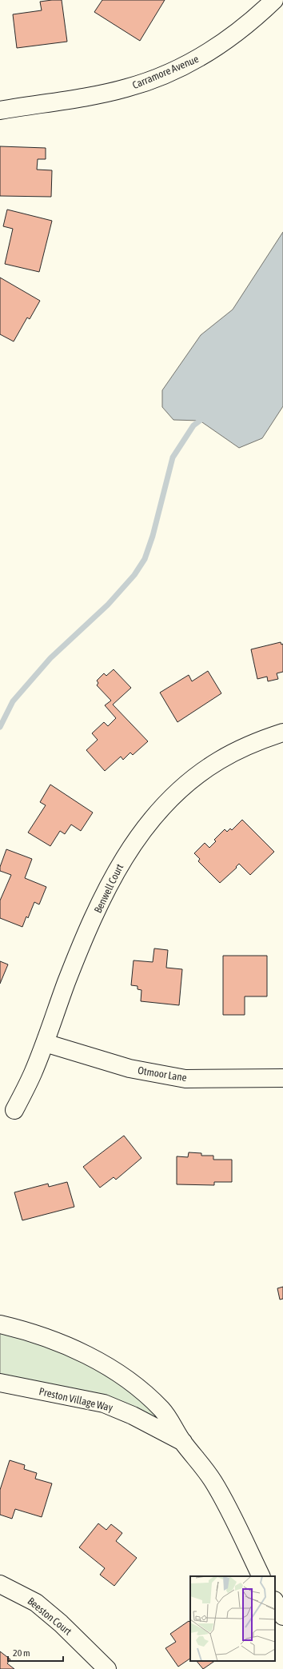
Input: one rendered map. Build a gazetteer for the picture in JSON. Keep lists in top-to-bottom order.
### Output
{
  "streets": {
    "street": [
      "Carramore Avenue",
      "Benwell Court",
      "Otmoor Lane",
      "Preston Village Way",
      "Beeston Court"
    ]
  },
  "crossings": [
    ["Benwell Court", "Otmoor Lane"]
  ],
  "scale_bar": "20 m"
}
